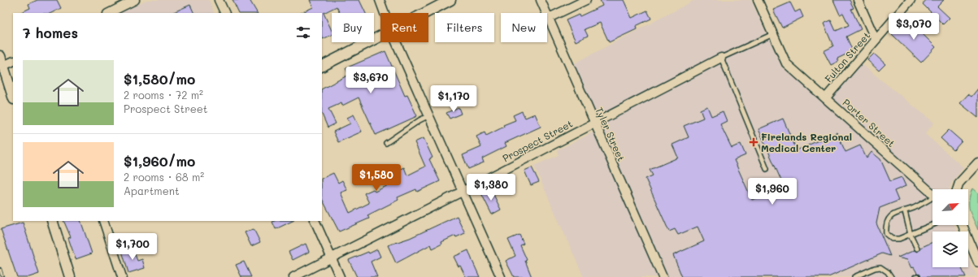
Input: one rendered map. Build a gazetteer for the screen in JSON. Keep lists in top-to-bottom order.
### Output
{
  "streets": {
    "street": [
      "Fulton Street",
      "Porter Street",
      "Tyler Street",
      "Prospect Street"
    ]
  },
  "crossings": [
    ["Fulton Street", "Porter Street"],
    ["Tyler Street", "Prospect Street"]
  ],
  "places": {
    "health": ["Firelands Regional Medical Center"]
  },
  "north": "top right",
  "page": {
    "price": [
      "$3,070",
      "$3,670",
      "$1,170",
      "$1,580",
      "$1,380",
      "$1,960",
      "$1,700"
    ],
    "chip": [
      "Buy",
      "Rent",
      "Filters",
      "New"
    ],
    "heading": "7 homes",
    "list": [
      {
        "name": "$1,580/mo",
        "note": "2 rooms · 72 m² · Prospect Street"
      },
      {
        "name": "$1,960/mo",
        "note": "2 rooms · 68 m² · Apartment"
      }
    ]
  }
}
